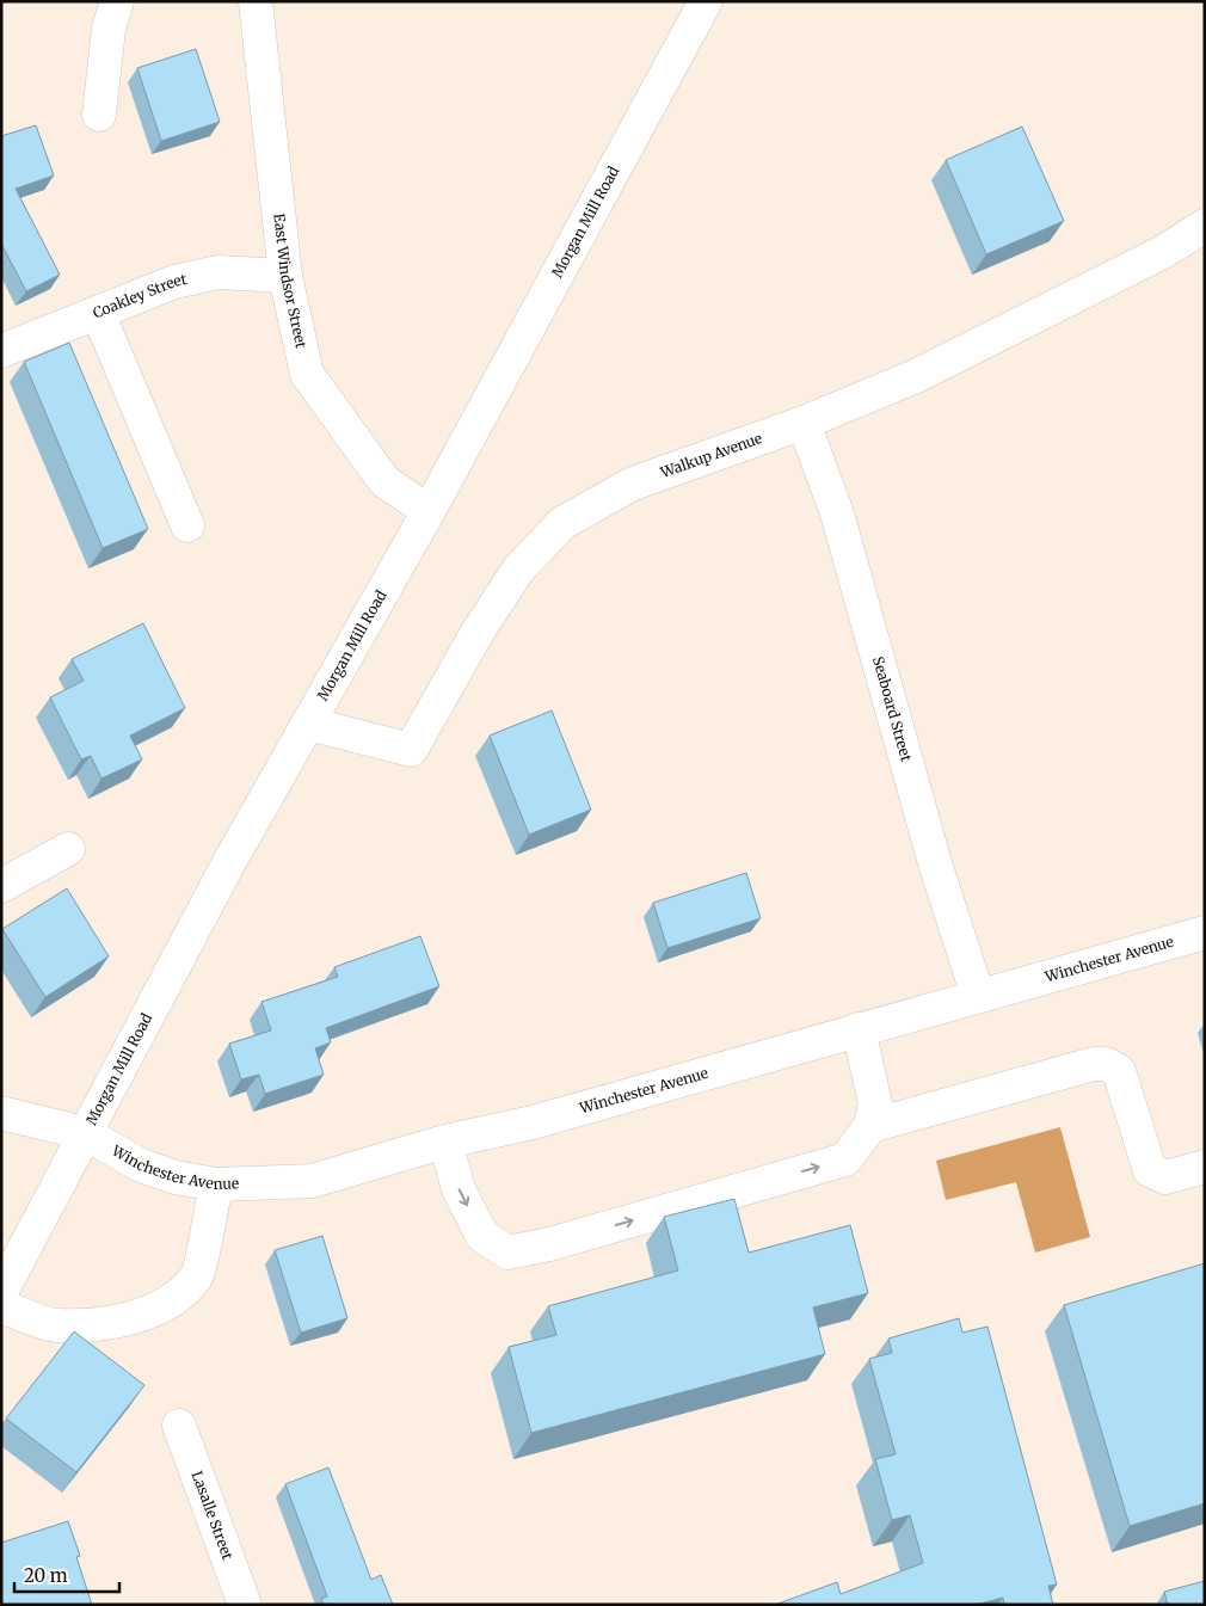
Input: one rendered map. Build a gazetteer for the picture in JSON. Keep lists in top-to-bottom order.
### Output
{
  "streets": {
    "street": [
      "Morgan Mill Road",
      "East Windsor Street",
      "Coakley Street",
      "Walkup Avenue",
      "Seaboard Street",
      "Winchester Avenue",
      "Lasalle Street"
    ]
  },
  "crossings": [
    ["Morgan Mill Road", "East Windsor Street"],
    ["Morgan Mill Road", "Walkup Avenue"],
    ["Morgan Mill Road", "Winchester Avenue"],
    ["East Windsor Street", "Coakley Street"],
    ["Walkup Avenue", "Seaboard Street"],
    ["Seaboard Street", "Winchester Avenue"]
  ],
  "scale_bar": "20 m"
}
